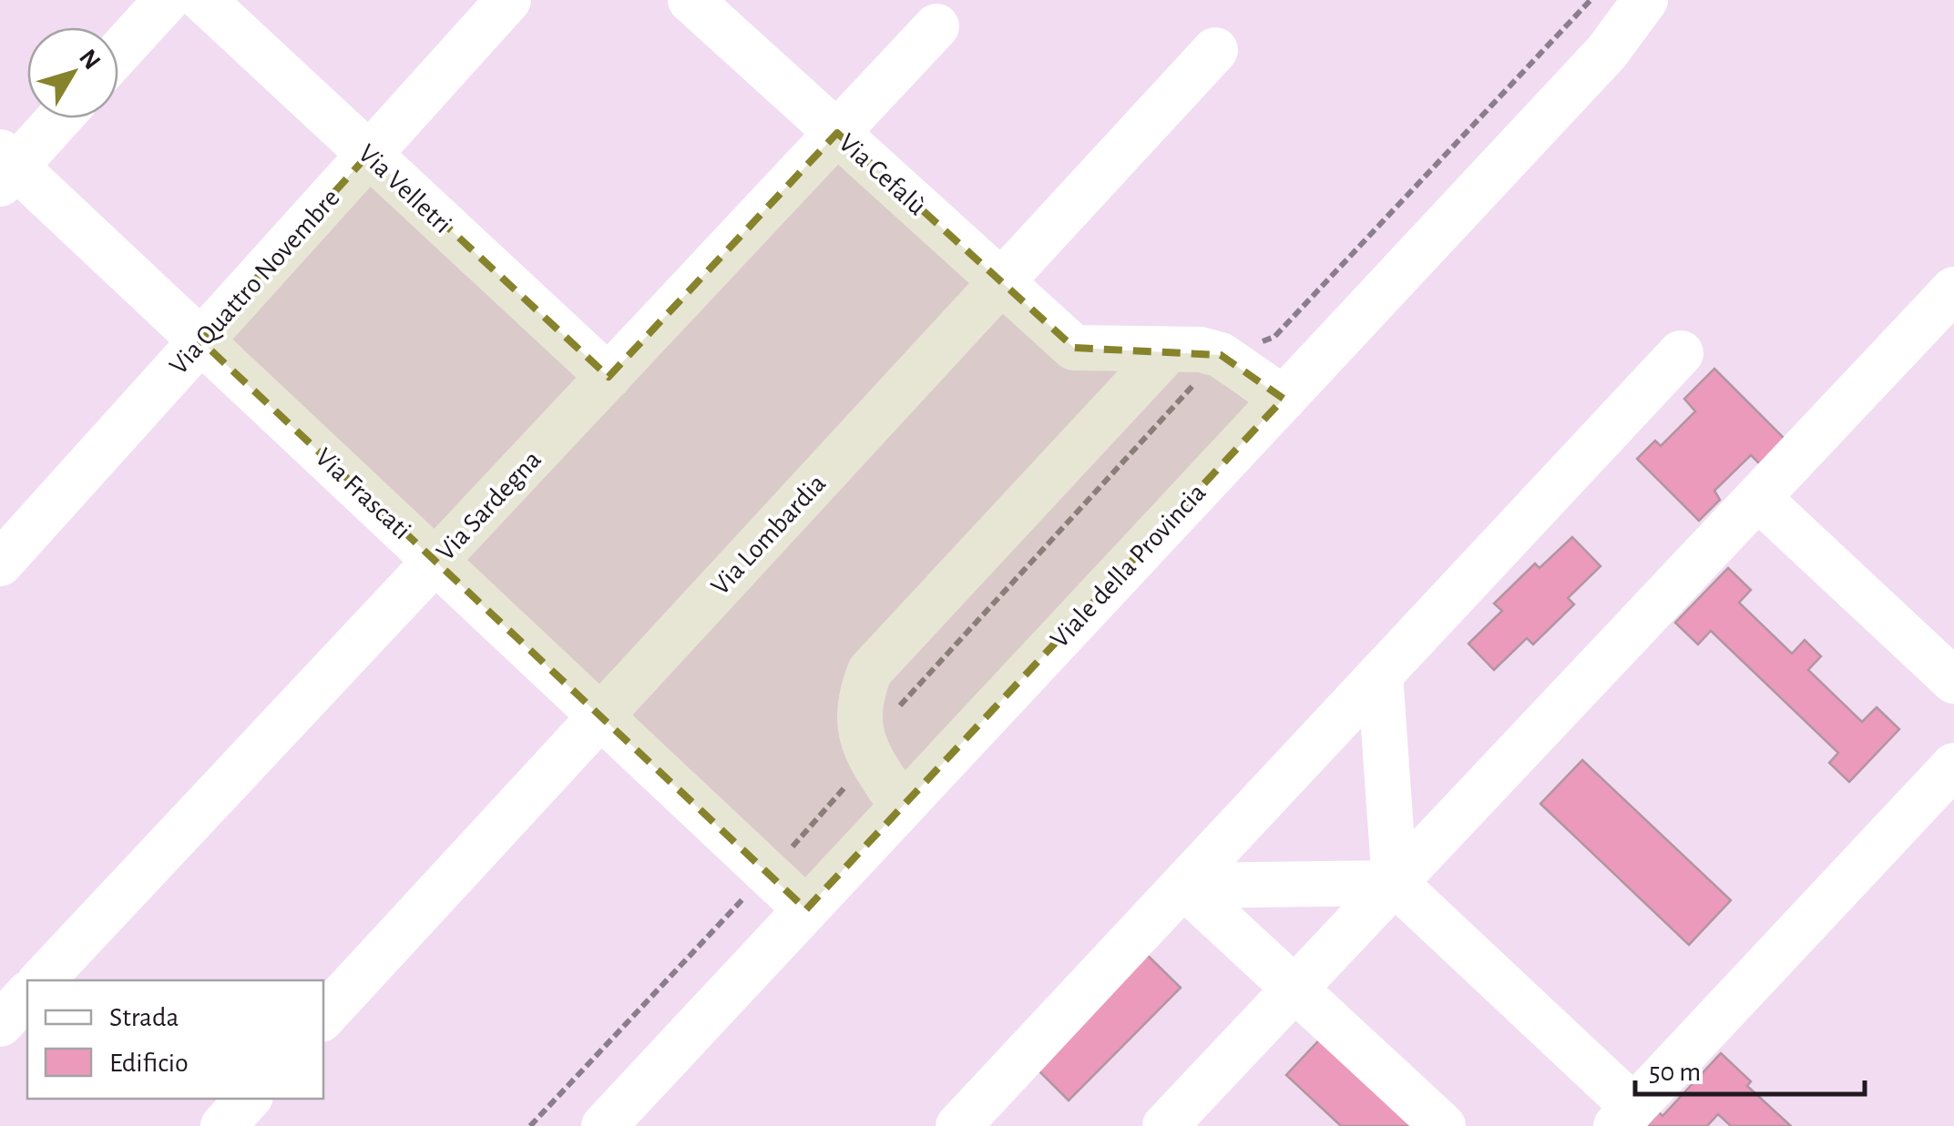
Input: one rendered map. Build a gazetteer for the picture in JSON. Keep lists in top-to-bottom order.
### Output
{
  "streets": {
    "street": [
      "Via Cefalù",
      "Via Velletri",
      "Via Quattro Novembre",
      "Via Frascati",
      "Via Sardegna",
      "Via Lombardia",
      "Viale della Provincia"
    ]
  },
  "crossings": [
    ["Via Cefalù", "Via Sardegna"],
    ["Via Cefalù", "Via Lombardia"],
    ["Via Velletri", "Via Quattro Novembre"],
    ["Via Velletri", "Via Sardegna"],
    ["Via Quattro Novembre", "Via Frascati"],
    ["Via Frascati", "Via Sardegna"],
    ["Via Frascati", "Via Lombardia"],
    ["Via Frascati", "Viale della Provincia"]
  ],
  "legend": ["Strada", "Edificio"],
  "scale_bar": "50 m",
  "north": "top right"
}
